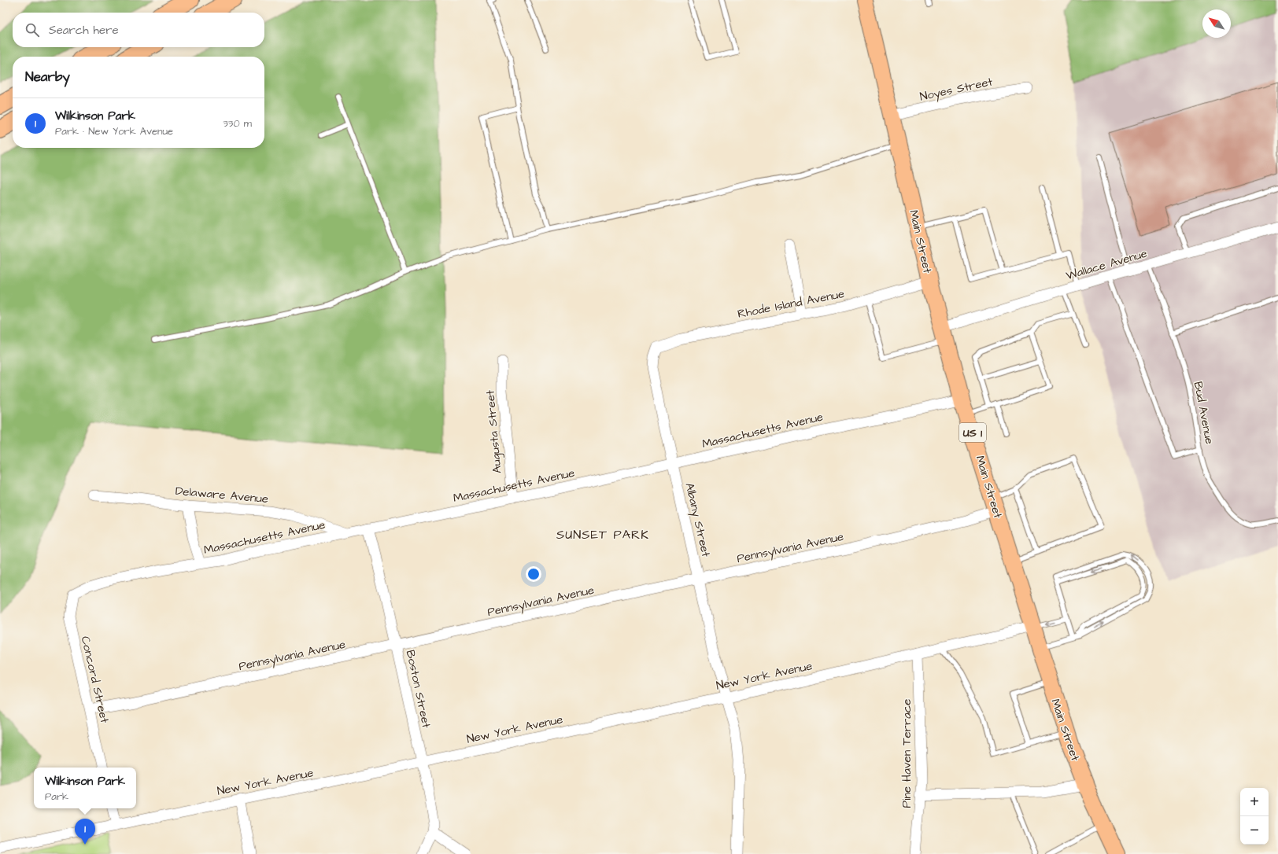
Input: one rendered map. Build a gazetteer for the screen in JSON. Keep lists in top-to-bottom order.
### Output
{
  "streets": {
    "main road": ["Main Street", "US 1"],
    "street": [
      "Noyes Street",
      "Wallace Avenue",
      "Rhode Island Avenue",
      "Massachusetts Avenue",
      "Augusta Street",
      "Delaware Avenue",
      "Albany Street",
      "Pennsylvania Avenue",
      "New York Avenue",
      "Concord Street",
      "Boston Street",
      "Pine Haven Terrace"
    ],
    "lane": ["Bud Avenue"]
  },
  "crossings": [
    ["Noyes Street", "Main Street"],
    ["Main Street", "Wallace Avenue"],
    ["Main Street", "Rhode Island Avenue"],
    ["Main Street", "Massachusetts Avenue"],
    ["Main Street", "Pennsylvania Avenue"],
    ["Main Street", "New York Avenue"],
    ["Wallace Avenue", "Bud Avenue"],
    ["Rhode Island Avenue", "Albany Street"],
    ["Massachusetts Avenue", "Augusta Street"],
    ["Massachusetts Avenue", "Delaware Avenue"],
    ["Massachusetts Avenue", "Albany Street"],
    ["Massachusetts Avenue", "Concord Street"],
    ["Massachusetts Avenue", "Boston Street"],
    ["Albany Street", "Pennsylvania Avenue"],
    ["Albany Street", "New York Avenue"],
    ["Pennsylvania Avenue", "Concord Street"],
    ["Pennsylvania Avenue", "Boston Street"],
    ["New York Avenue", "Boston Street"],
    ["New York Avenue", "Pine Haven Terrace"]
  ],
  "districts": ["SUNSET PARK"],
  "north": "top left",
  "page": {
    "search": "Search here",
    "heading": "Nearby",
    "list": [
      {
        "mark": "1",
        "name": "Wilkinson Park",
        "note": "Park · New York Avenue",
        "value": "330 m"
      }
    ],
    "popup": ["Wilkinson Park", "Park"],
    "map_buttons": ["+", "−"],
    "pins": "1"
  }
}
